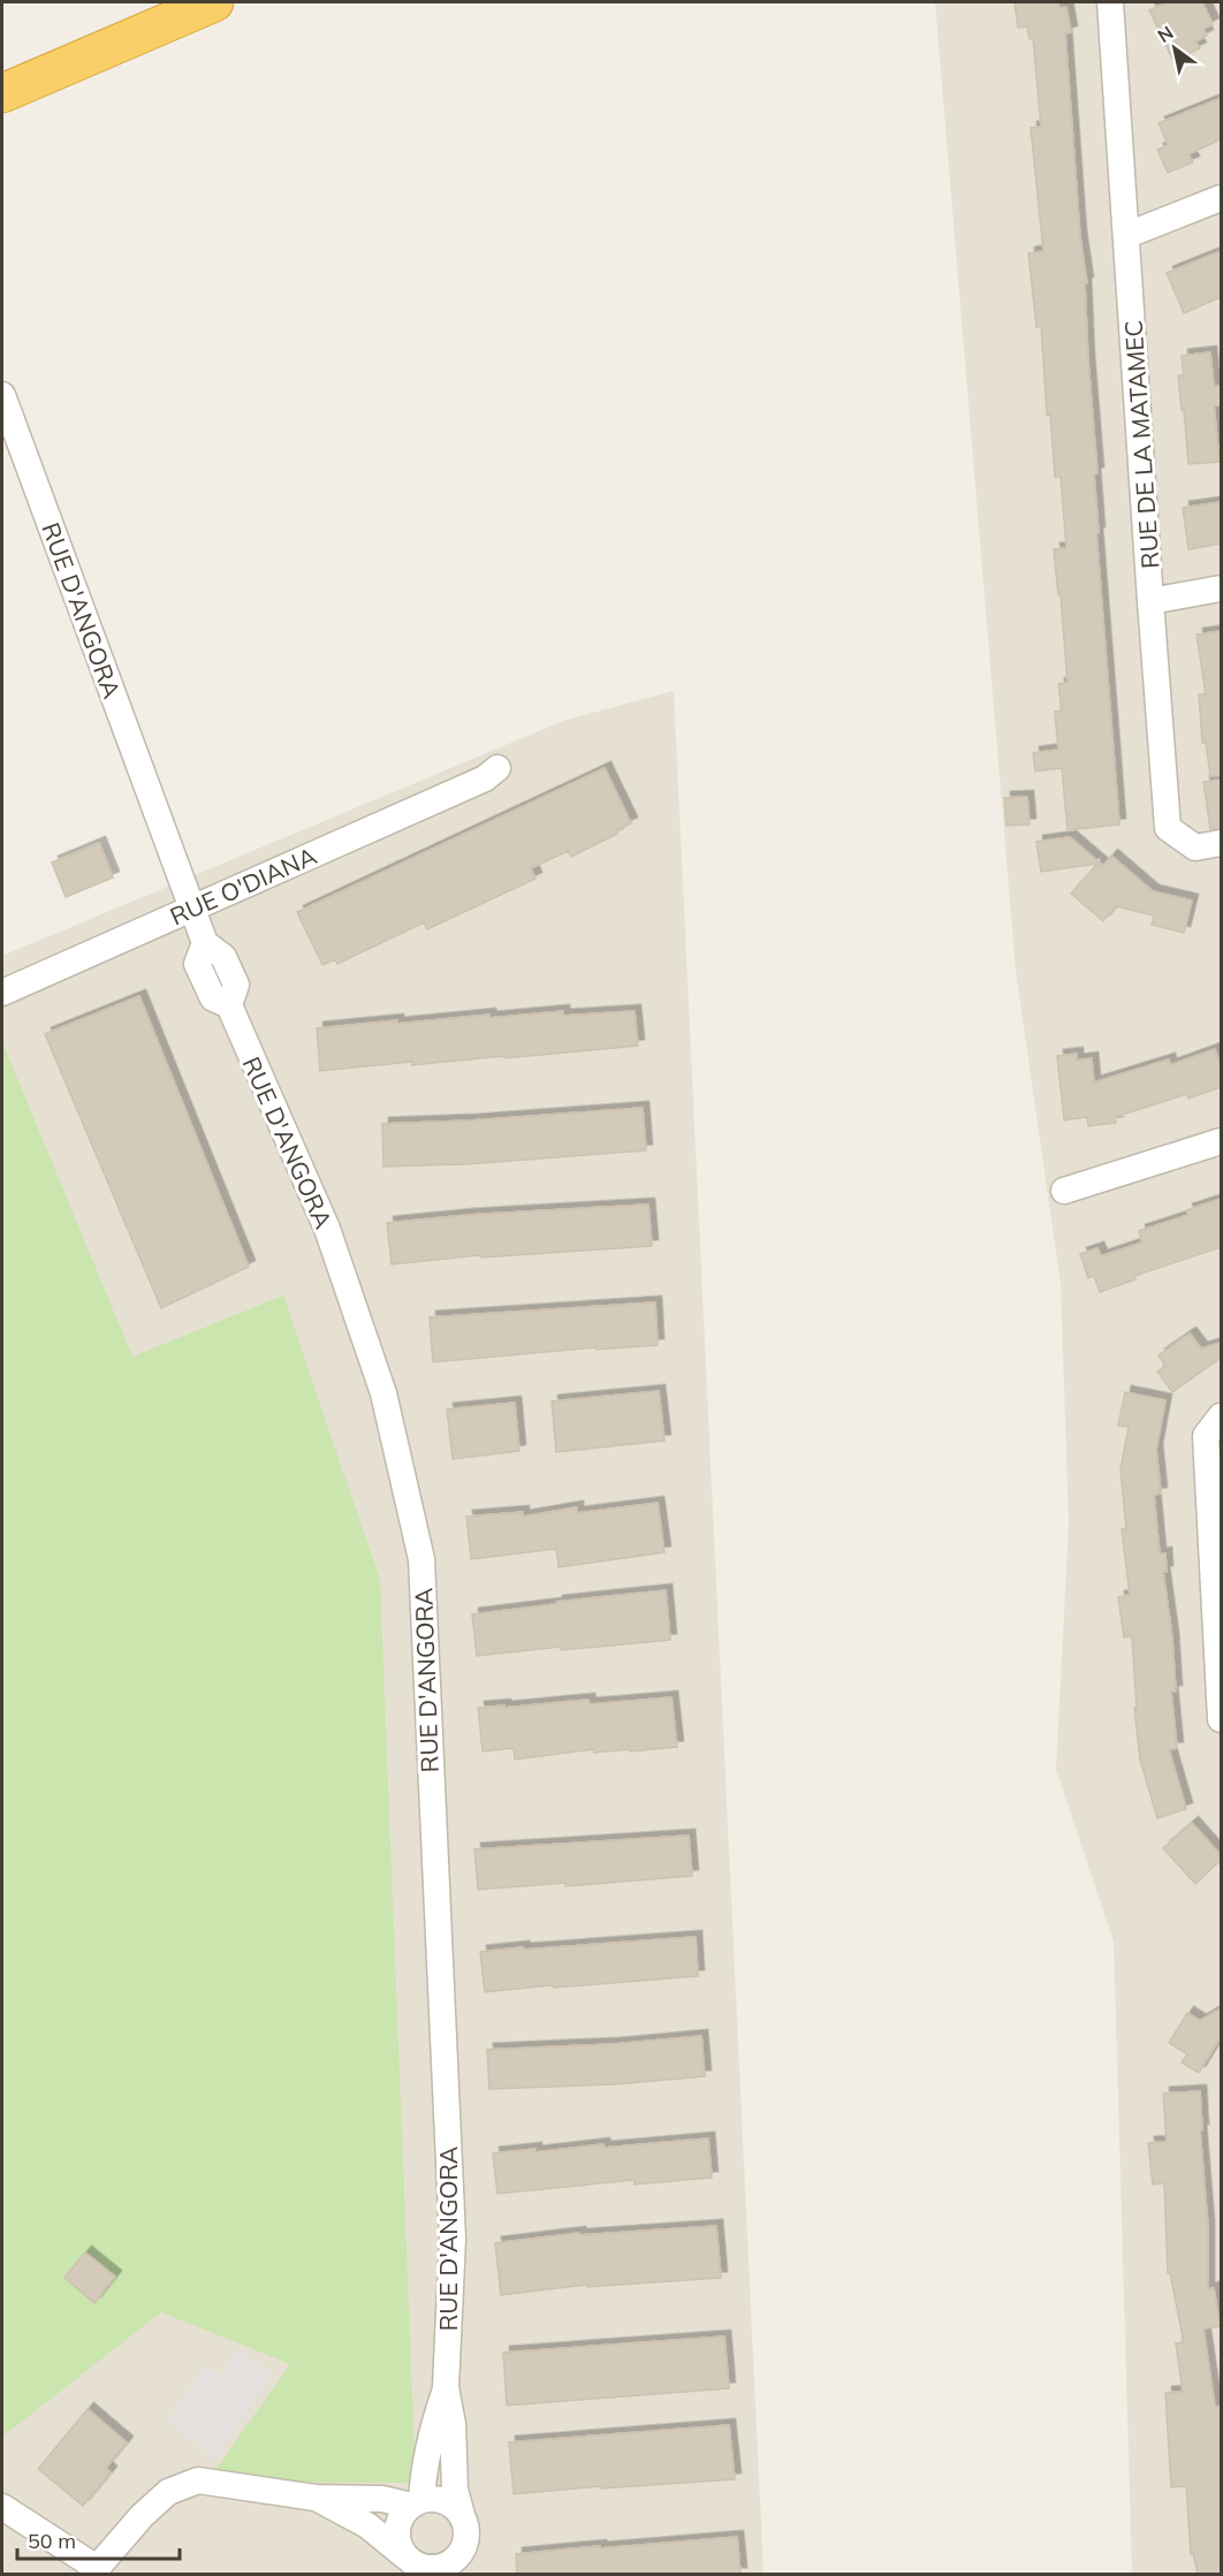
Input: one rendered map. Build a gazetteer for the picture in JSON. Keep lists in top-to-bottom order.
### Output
{
  "streets": {
    "street": ["RUE DE LA MATAMEC", "RUE D'ANGORA", "RUE O'DIANA"]
  },
  "crossings": [
    ["RUE D'ANGORA", "RUE O'DIANA"]
  ],
  "scale_bar": "50 m",
  "north": "top left"
}
